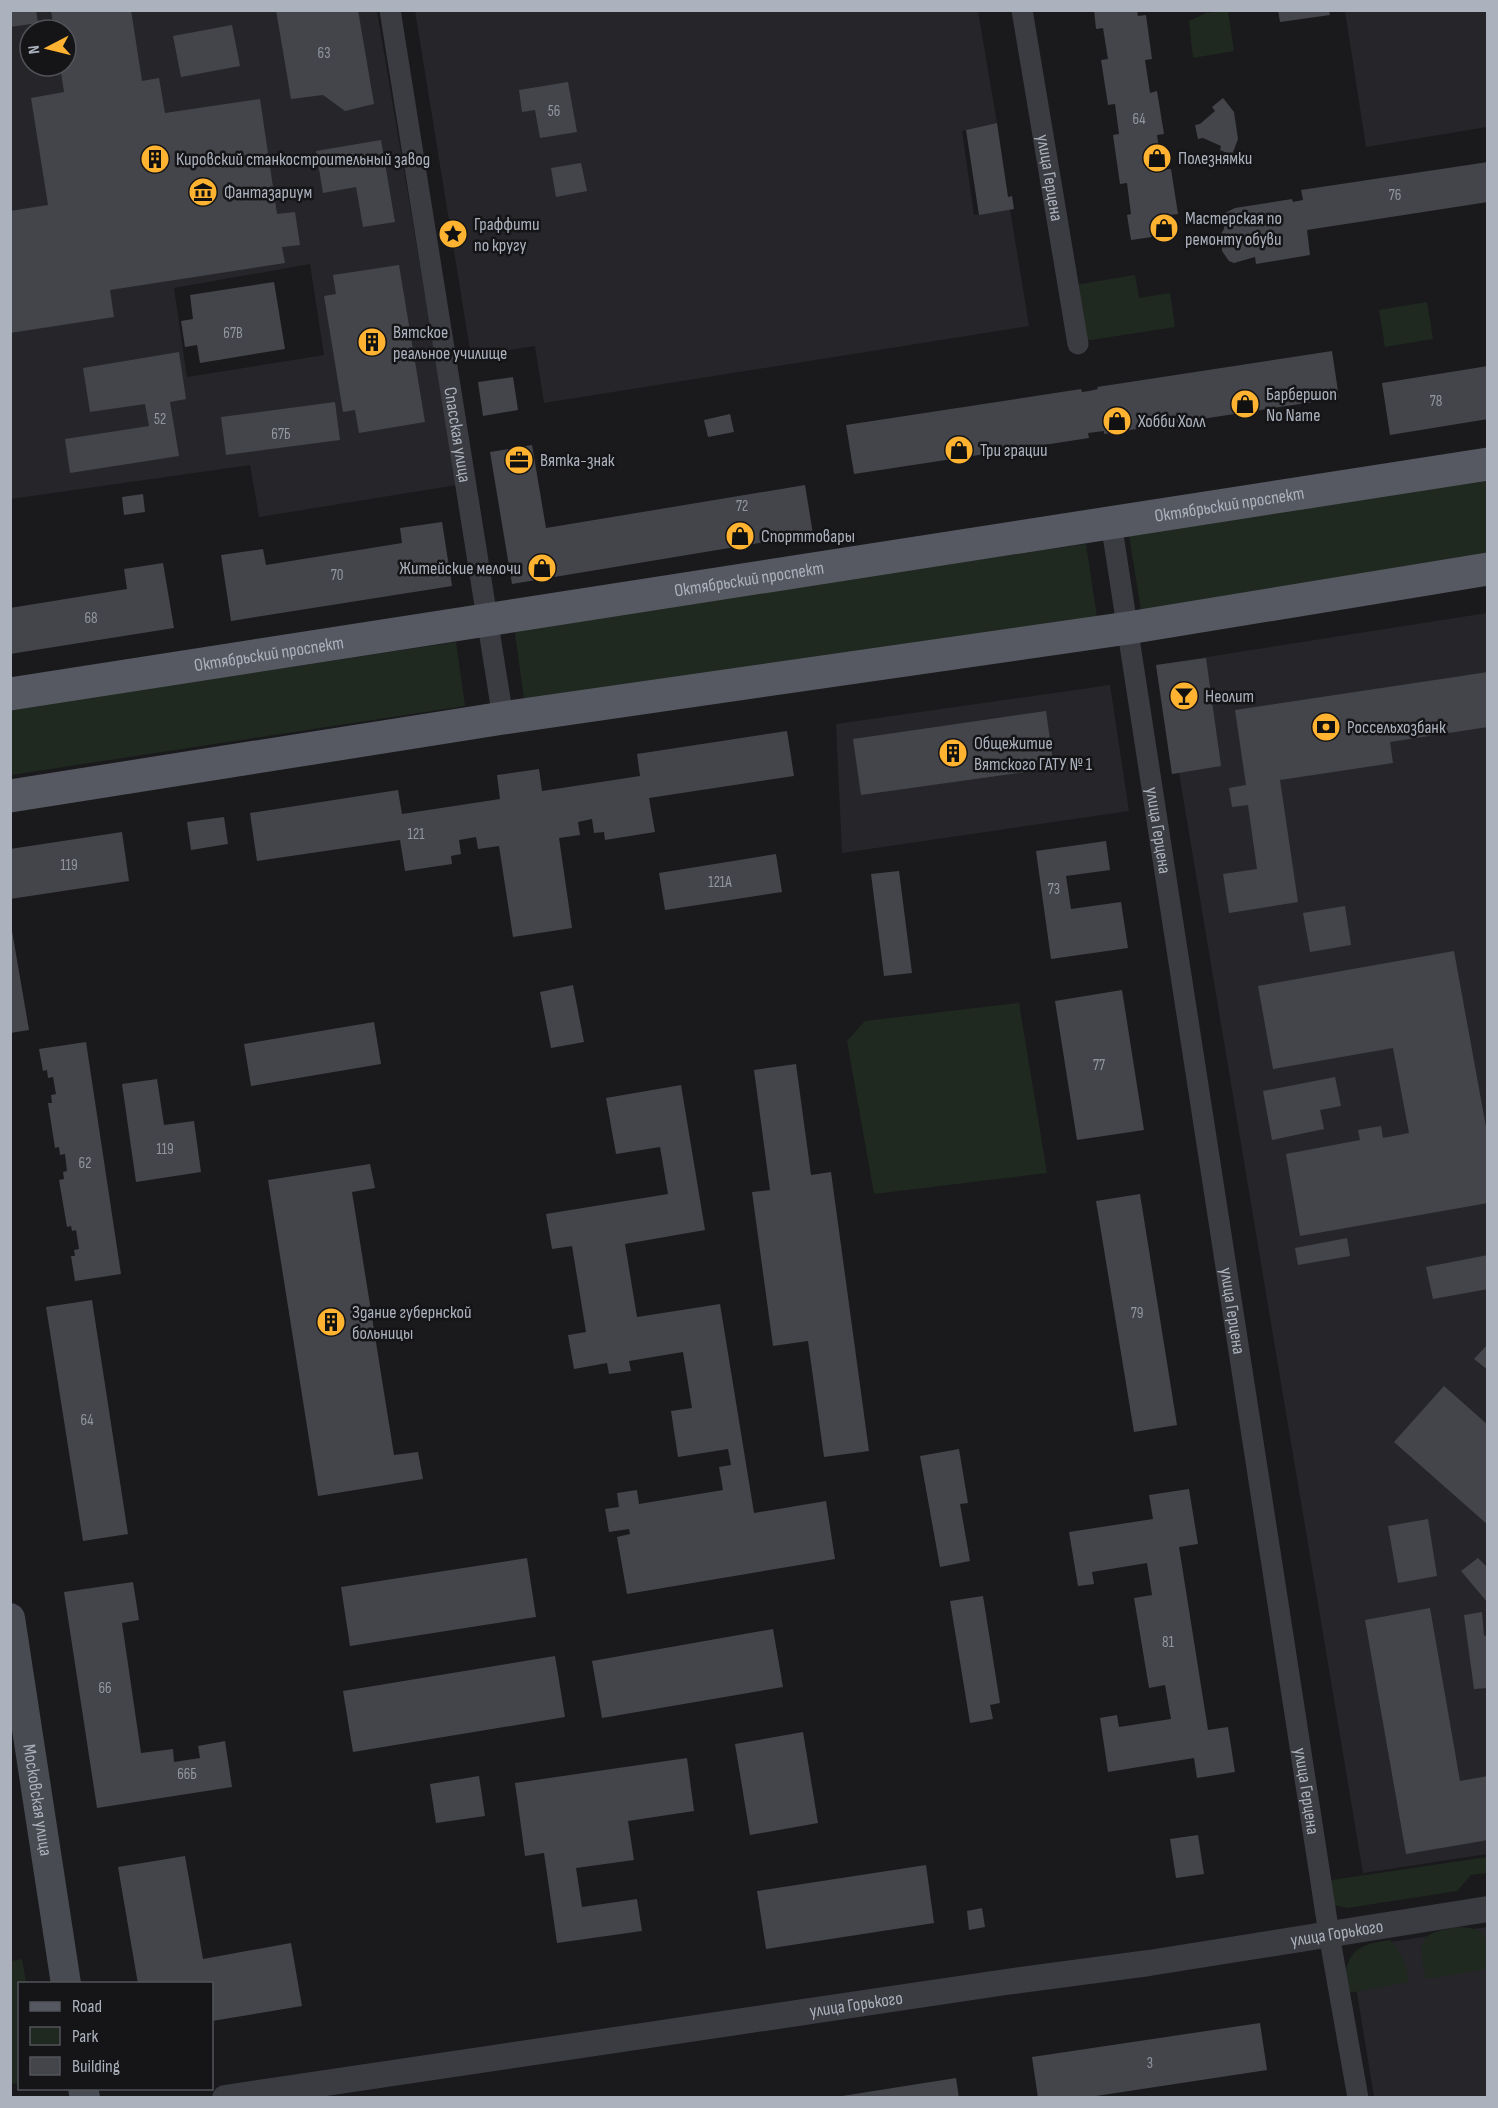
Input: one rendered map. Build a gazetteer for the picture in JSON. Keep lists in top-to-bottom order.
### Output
{
  "streets": {
    "main road": ["Октябрьский проспект", "Московская улица"],
    "street": ["улица Герцена", "Спасская улица", "улица Горького"]
  },
  "crossings": [
    ["улица Герцена", "Октябрьский проспект"],
    ["улица Герцена", "улица Горького"],
    ["Спасская улица", "Октябрьский проспект"]
  ],
  "places": {
    "shop": [
      "Полезнямки",
      "Мастерская по ремонту обуви",
      "Барбершоп No Name",
      "Хобби Холл",
      "Три грации",
      "Спорттовары",
      "Житейские мелочи"
    ],
    "building": [
      "Кировский станкостроительный завод",
      "Вятское реальное училище",
      "Общежитие Вятского ГАТУ № 1",
      "Здание губернской больницы"
    ],
    "museum": ["Фантазариум"],
    "place": ["Граффити по кругу"],
    "office": ["Вятка-знак"],
    "bar": ["Неолит"],
    "bank": ["Россельхозбанк"]
  },
  "house_numbers": [
    "63",
    "56",
    "64",
    "76",
    "67В",
    "78",
    "52",
    "67Б",
    "72",
    "70",
    "68",
    "121",
    "119",
    "121А",
    "73",
    "77",
    "119",
    "62",
    "79",
    "64",
    "81",
    "66",
    "66Б",
    "3"
  ],
  "legend": ["Road", "Park", "Building"],
  "north": "left"
}
